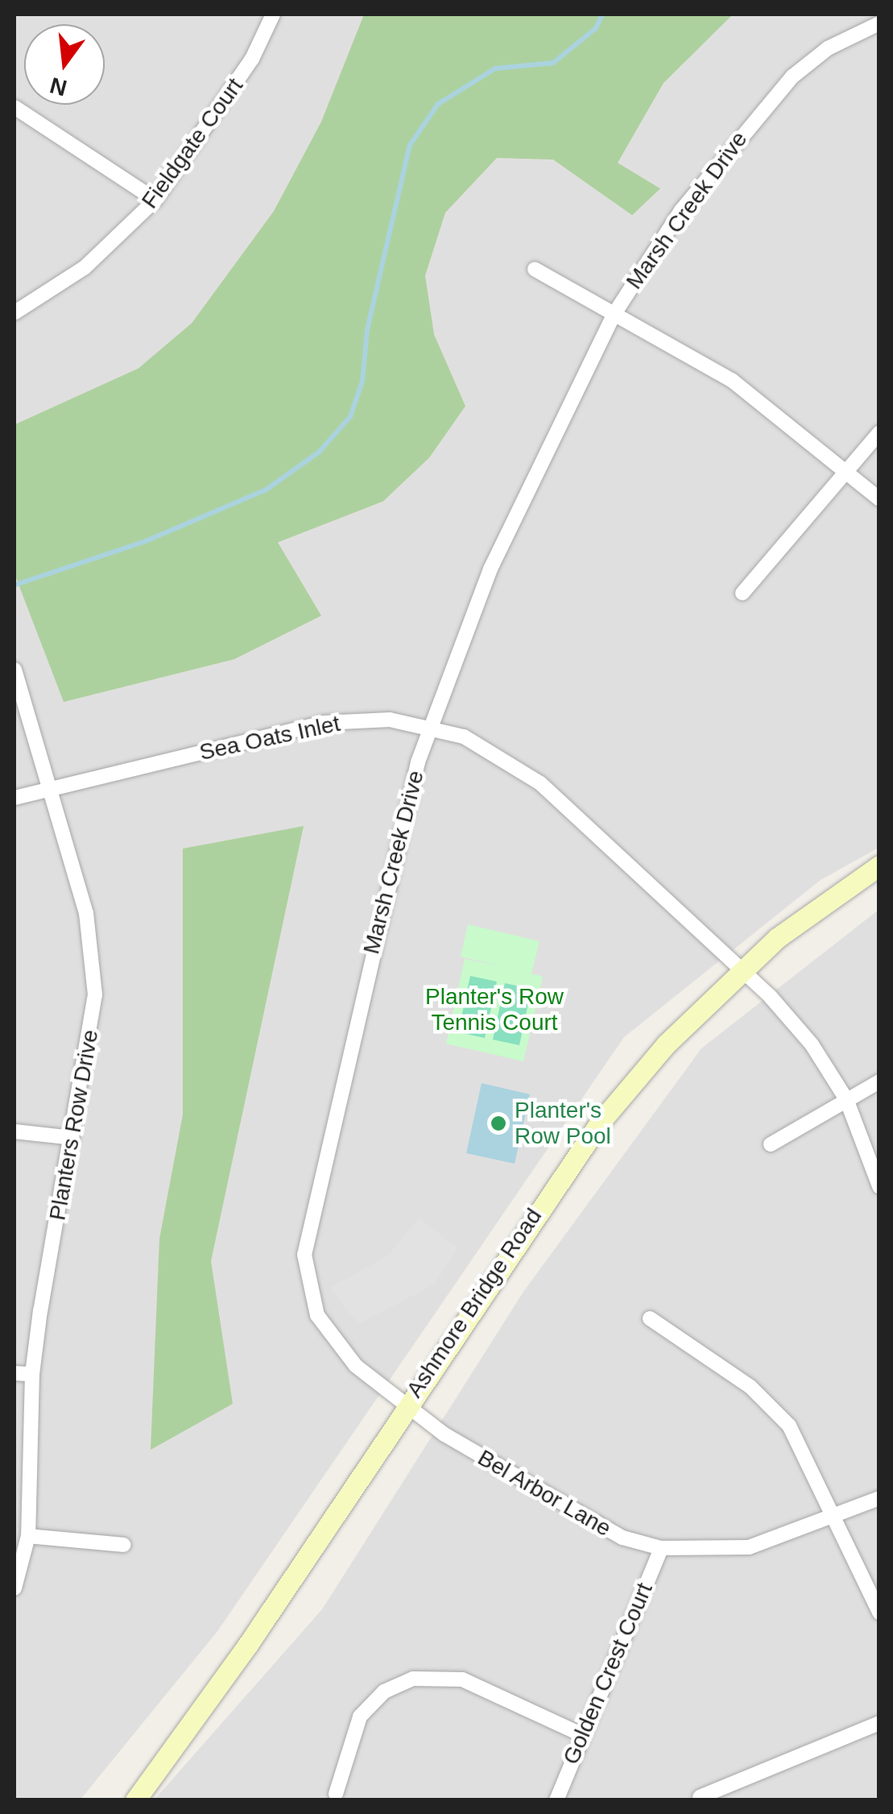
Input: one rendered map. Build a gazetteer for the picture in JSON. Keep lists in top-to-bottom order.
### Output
{
  "streets": {
    "main road": ["Ashmore Bridge Road"],
    "street": [
      "Fieldgate Court",
      "Marsh Creek Drive",
      "Sea Oats Inlet",
      "Planters Row Drive",
      "Bel Arbor Lane",
      "Golden Crest Court"
    ]
  },
  "crossings": [
    ["Marsh Creek Drive", "Sea Oats Inlet"],
    ["Marsh Creek Drive", "Ashmore Bridge Road"],
    ["Marsh Creek Drive", "Bel Arbor Lane"],
    ["Sea Oats Inlet", "Planters Row Drive"],
    ["Sea Oats Inlet", "Ashmore Bridge Road"],
    ["Ashmore Bridge Road", "Bel Arbor Lane"],
    ["Bel Arbor Lane", "Golden Crest Court"]
  ],
  "parks": ["Planter's Row Tennis Court"],
  "places": ["Planter's Row Pool"],
  "north": "bottom"
}
